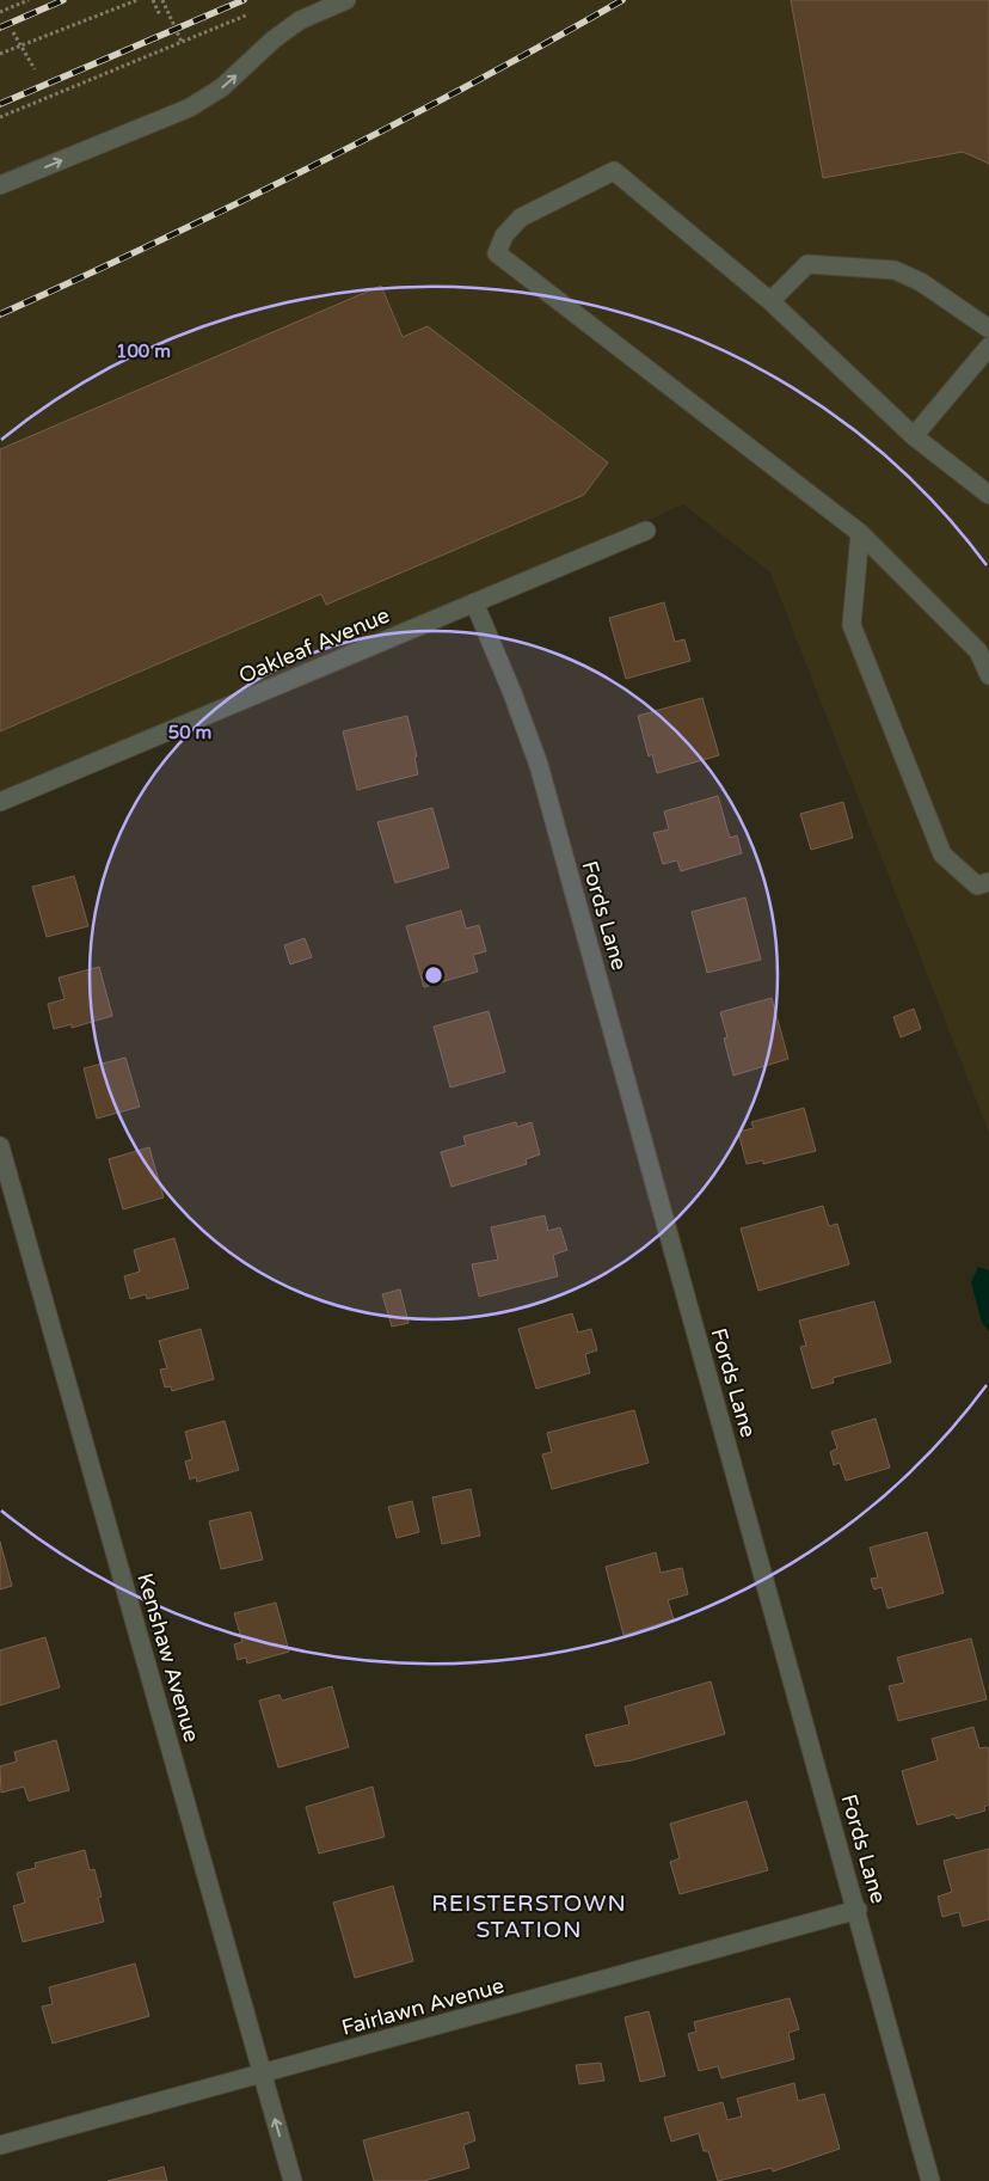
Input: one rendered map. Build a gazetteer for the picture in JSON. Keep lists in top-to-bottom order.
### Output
{
  "streets": {
    "street": [
      "Oakleaf Avenue",
      "Fords Lane",
      "Kenshaw Avenue",
      "Fairlawn Avenue"
    ]
  },
  "crossings": [
    ["Oakleaf Avenue", "Fords Lane"],
    ["Fords Lane", "Fairlawn Avenue"],
    ["Kenshaw Avenue", "Fairlawn Avenue"]
  ],
  "districts": ["REISTERSTOWN STATION"],
  "rings": ["100 m", "50 m"]
}
